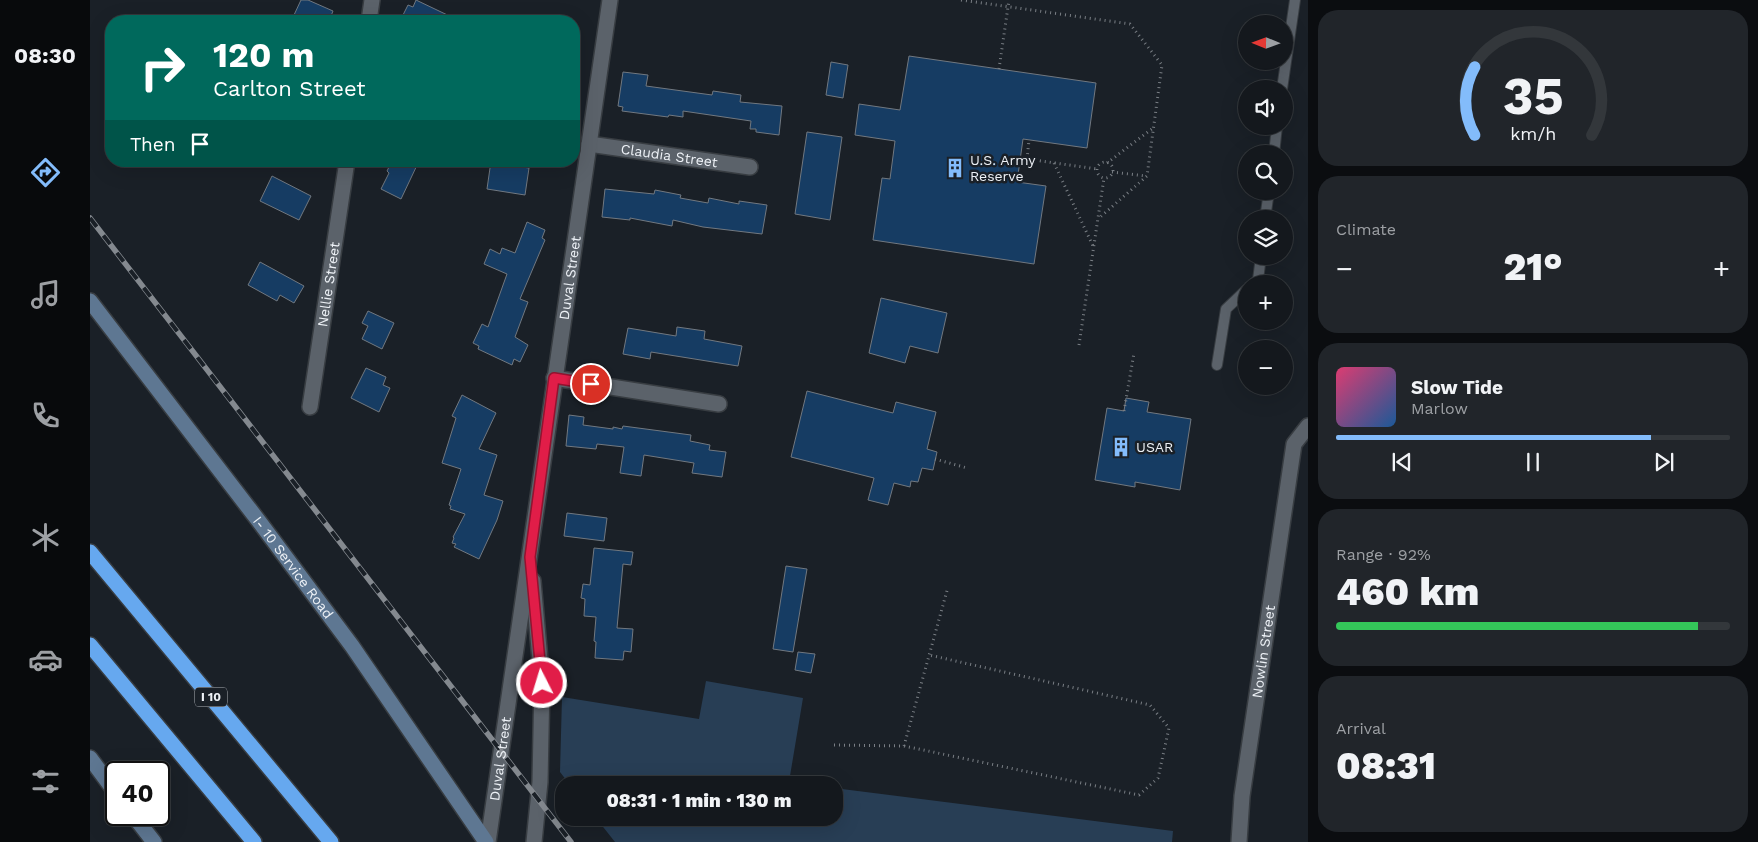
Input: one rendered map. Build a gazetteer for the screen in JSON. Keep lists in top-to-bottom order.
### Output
{
  "streets": {
    "highway": ["I 10"],
    "main road": ["I- 10 Service Road"],
    "street": [
      "Claudia Street",
      "Duval Street",
      "Nellie Street",
      "Nowlin Street"
    ]
  },
  "crossings": [
    ["Claudia Street", "Duval Street"],
    ["Duval Street", "I- 10 Service Road"]
  ],
  "places": {
    "building": ["U.S. Army Reserve", "USAR"]
  },
  "north": "left",
  "page": {
    "tabs": "08:30",
    "map_buttons": ["+", "−"],
    "turn": ["120 m", "Carlton Street"],
    "then": "Then",
    "tile": [
      "Climate",
      ["Range · 92%", "460 km"],
      ["Arrival", "08:31"]
    ],
    "heat": ["−", "21°", "+"],
    "song": ["Slow Tide", "Marlow"],
    "limit": "40",
    "trip": "08:31 · 1 min · 130 m",
    "gauge": ["35", "km/h"]
  }
}
